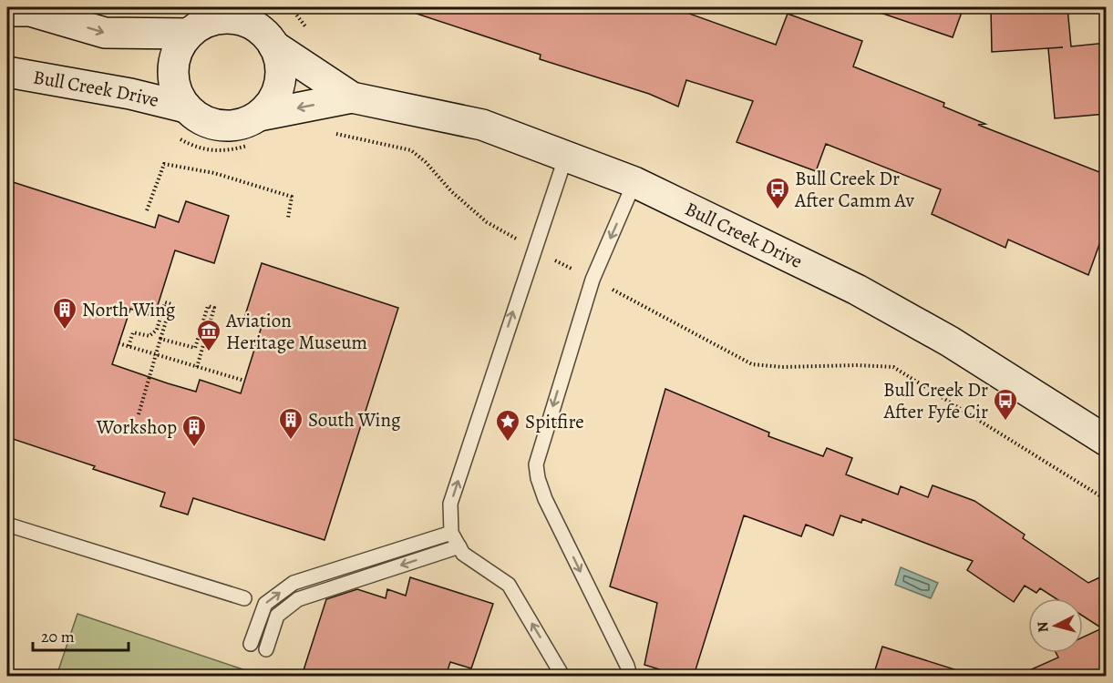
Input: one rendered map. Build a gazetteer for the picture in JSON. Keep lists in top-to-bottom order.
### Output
{
  "streets": {
    "main road": ["Bull Creek Drive"]
  },
  "places": {
    "bus stop": ["Bull Creek Dr After Camm Av", "Bull Creek Dr After Fyfe Cir"],
    "building": ["North Wing", "South Wing", "Workshop"],
    "museum": ["Aviation Heritage Museum"],
    "place": ["Spitfire"]
  },
  "scale_bar": "20 m",
  "north": "left"
}
